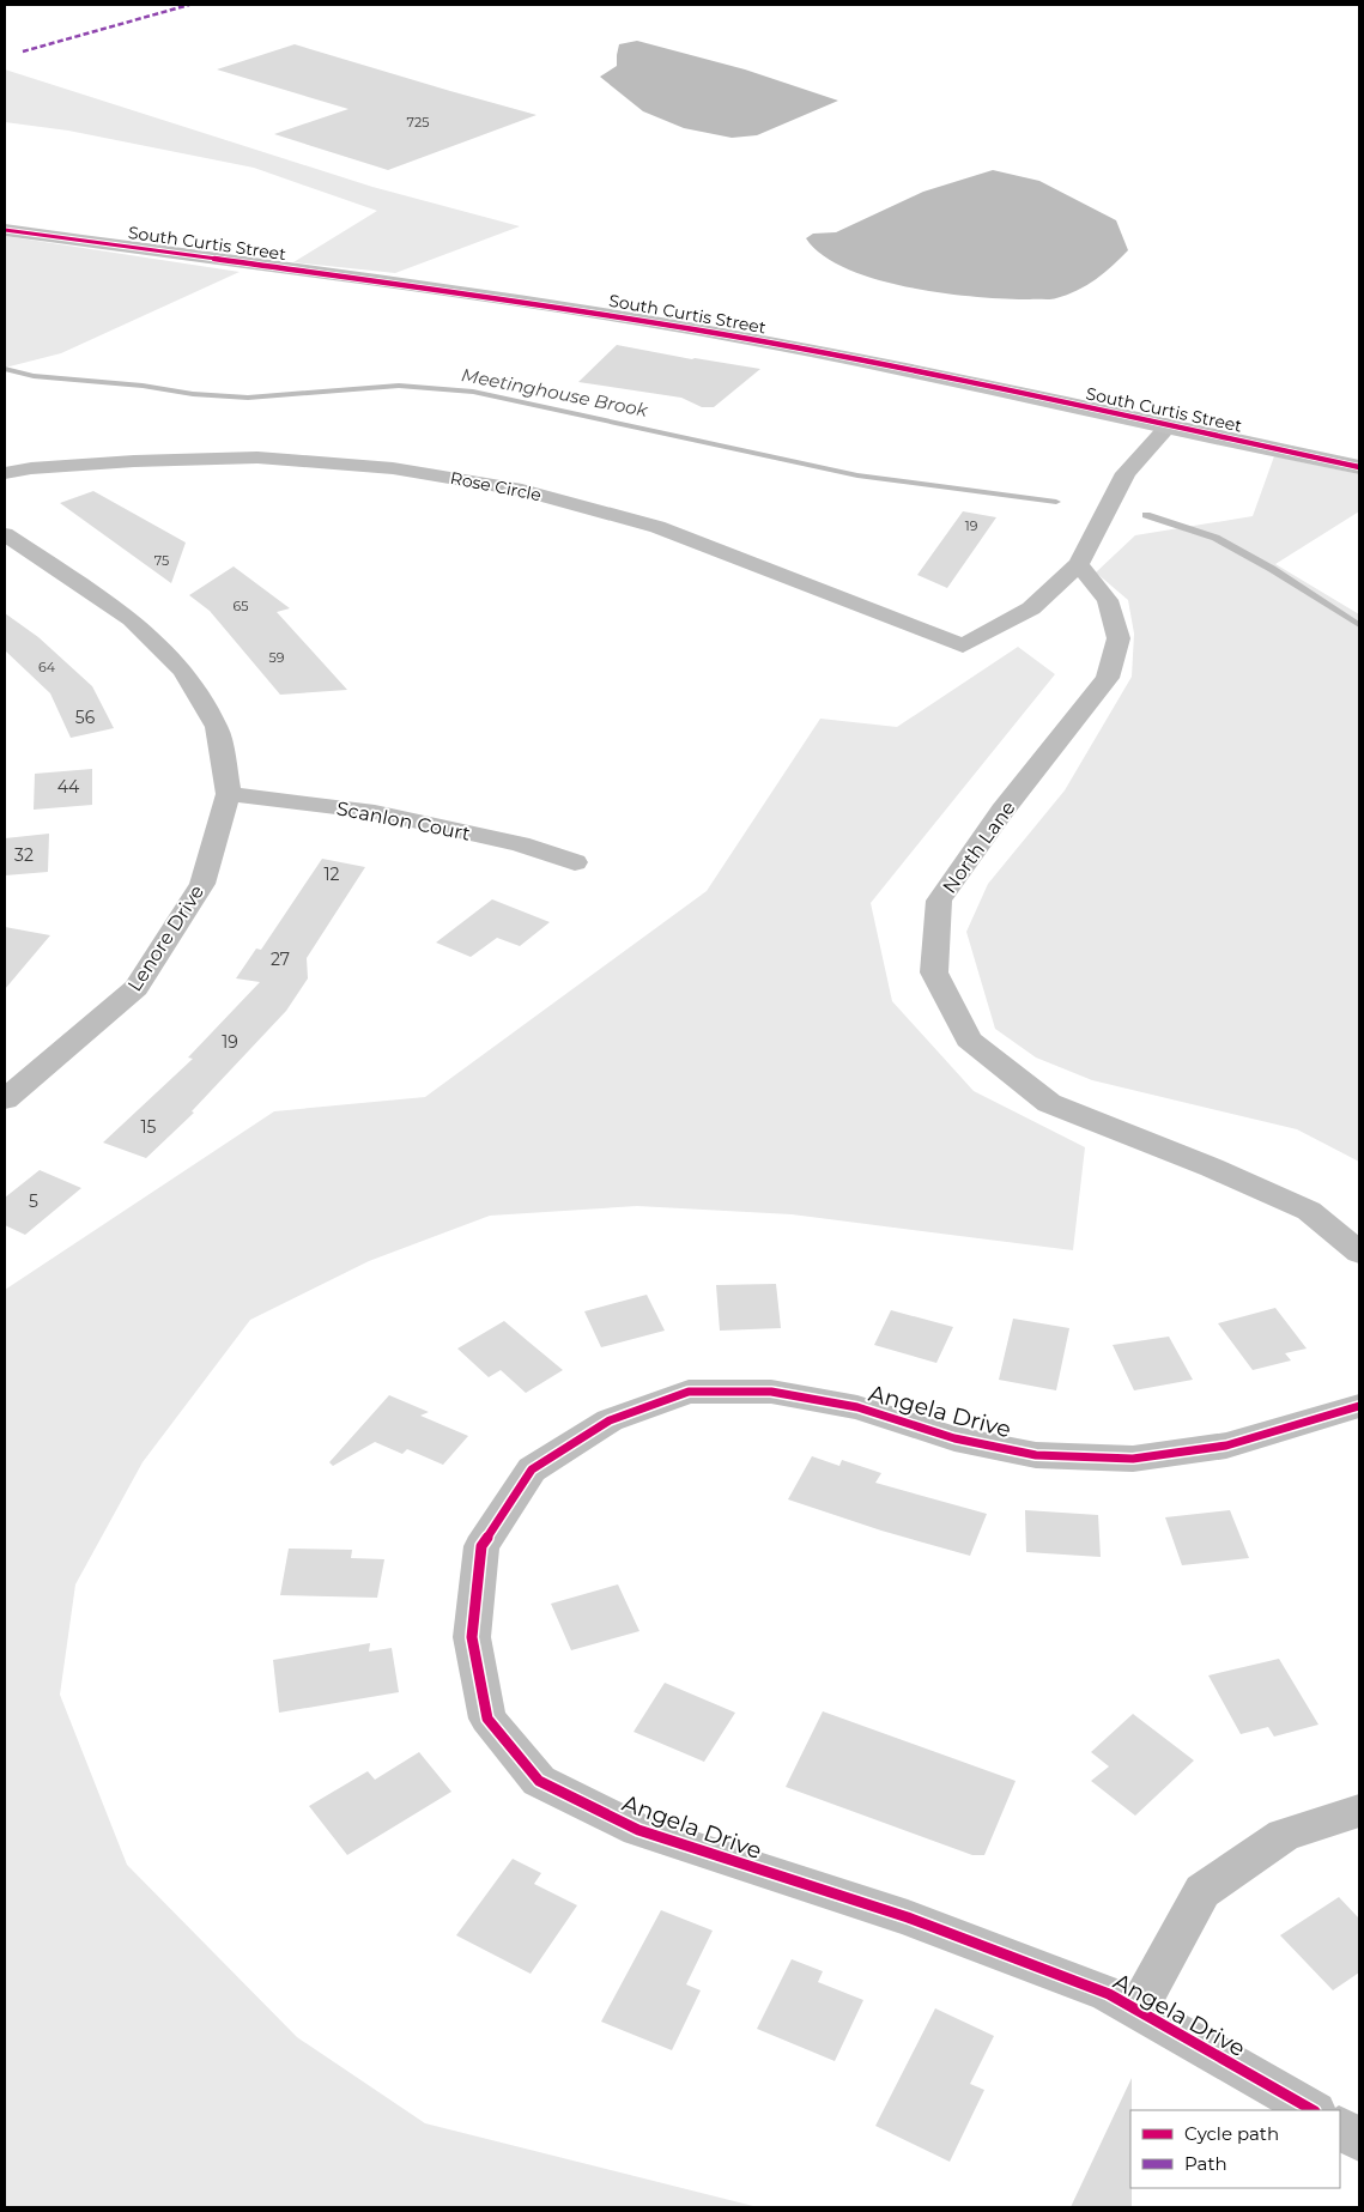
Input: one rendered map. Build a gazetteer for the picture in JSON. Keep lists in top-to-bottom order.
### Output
{
  "streets": {
    "street": [
      "South Curtis Street",
      "Rose Circle",
      "Scanlon Court",
      "North Lane",
      "Lenore Drive",
      "Angela Drive"
    ]
  },
  "crossings": [
    ["Rose Circle", "North Lane"],
    ["Scanlon Court", "Lenore Drive"]
  ],
  "water": ["Meetinghouse Brook"],
  "house_numbers": [
    "725",
    "19",
    "75",
    "65",
    "59",
    "64",
    "56",
    "44",
    "32",
    "12",
    "27",
    "19",
    "15",
    "5"
  ],
  "legend": ["Cycle path", "Path"]
}
